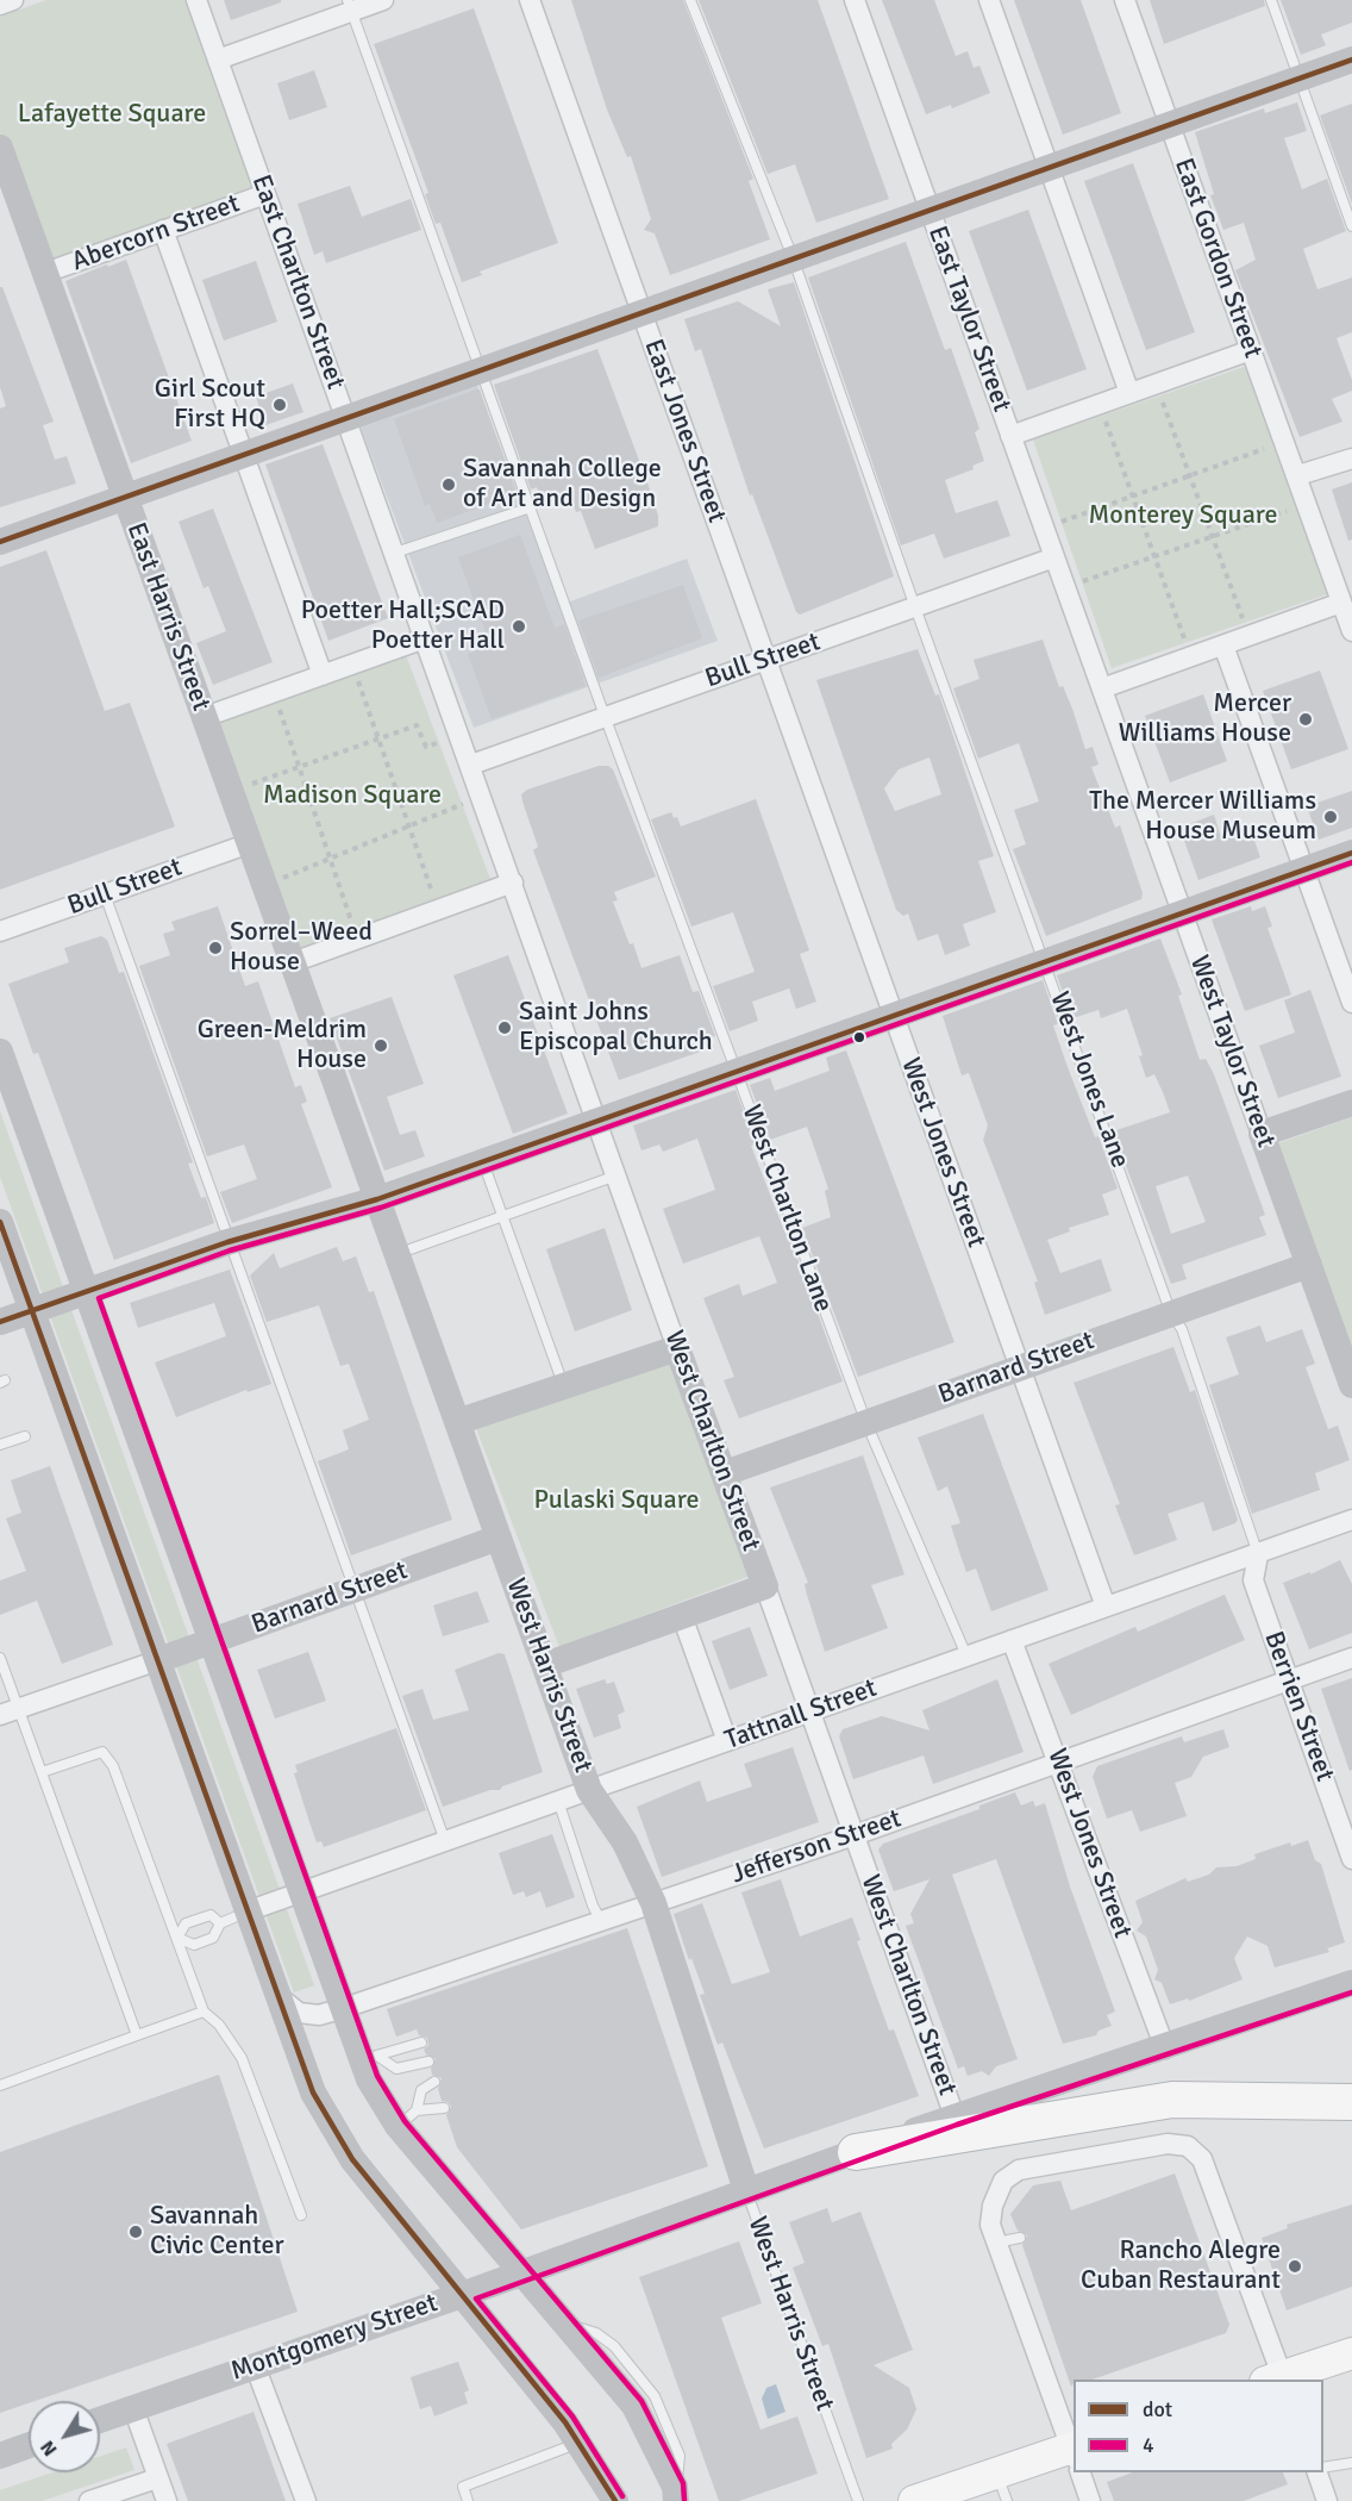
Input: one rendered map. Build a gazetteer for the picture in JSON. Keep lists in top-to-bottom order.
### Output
{
  "streets": {
    "main road": [
      "East Harris Street",
      "West Taylor Street",
      "Barnard Street",
      "West Charlton Street",
      "West Harris Street",
      "Montgomery Street"
    ],
    "street": [
      "Abercorn Street",
      "East Gordon Street",
      "East Charlton Street",
      "East Taylor Street",
      "East Jones Street",
      "Bull Street",
      "West Jones Street",
      "Berrien Street",
      "Tattnall Street",
      "Jefferson Street"
    ],
    "lane": ["West Jones Lane", "West Charlton Lane"]
  },
  "crossings": [
    ["Abercorn Street", "East Charlton Street"],
    ["Abercorn Street", "East Harris Street"],
    ["East Charlton Street", "Bull Street"],
    ["East Charlton Street", "West Charlton Street"],
    ["East Taylor Street", "Bull Street"],
    ["East Taylor Street", "West Taylor Street"],
    ["East Jones Street", "Bull Street"],
    ["East Jones Street", "West Jones Street"],
    ["East Harris Street", "Bull Street"],
    ["East Harris Street", "West Harris Street"],
    ["Bull Street", "West Taylor Street"],
    ["Bull Street", "West Jones Lane"],
    ["Bull Street", "West Jones Street"],
    ["Bull Street", "West Charlton Lane"],
    ["Bull Street", "West Charlton Street"],
    ["Bull Street", "West Harris Street"],
    ["West Taylor Street", "Barnard Street"],
    ["West Jones Lane", "Barnard Street"],
    ["West Jones Lane", "Berrien Street"],
    ["West Jones Lane", "Tattnall Street"],
    ["West Jones Street", "Barnard Street"],
    ["West Jones Street", "Tattnall Street"],
    ["West Jones Street", "Jefferson Street"],
    ["West Jones Street", "Montgomery Street"],
    ["West Charlton Lane", "Barnard Street"],
    ["West Charlton Lane", "Tattnall Street"],
    ["Barnard Street", "West Charlton Street"],
    ["Barnard Street", "West Harris Street"],
    ["West Charlton Street", "Tattnall Street"],
    ["West Charlton Street", "Jefferson Street"],
    ["West Charlton Street", "Montgomery Street"],
    ["West Harris Street", "Tattnall Street"],
    ["West Harris Street", "Jefferson Street"],
    ["West Harris Street", "Montgomery Street"],
    ["Berrien Street", "Tattnall Street"],
    ["Berrien Street", "Jefferson Street"]
  ],
  "parks": [
    "Lafayette Square",
    "Monterey Square",
    "Madison Square",
    "Pulaski Square"
  ],
  "places": [
    "Girl Scout First HQ",
    "Savannah College of Art and Design",
    "Poetter Hall;SCAD Poetter Hall",
    "Mercer Williams House",
    "The Mercer Williams House Museum",
    "Sorrel–Weed House",
    "Saint Johns Episcopal Church",
    "Green-Meldrim House",
    "Savannah Civic Center",
    "Rancho Alegre Cuban Restaurant"
  ],
  "lines": ["transit line dot", "transit line 4"],
  "legend": ["dot", "4"],
  "north": "bottom left"
}
